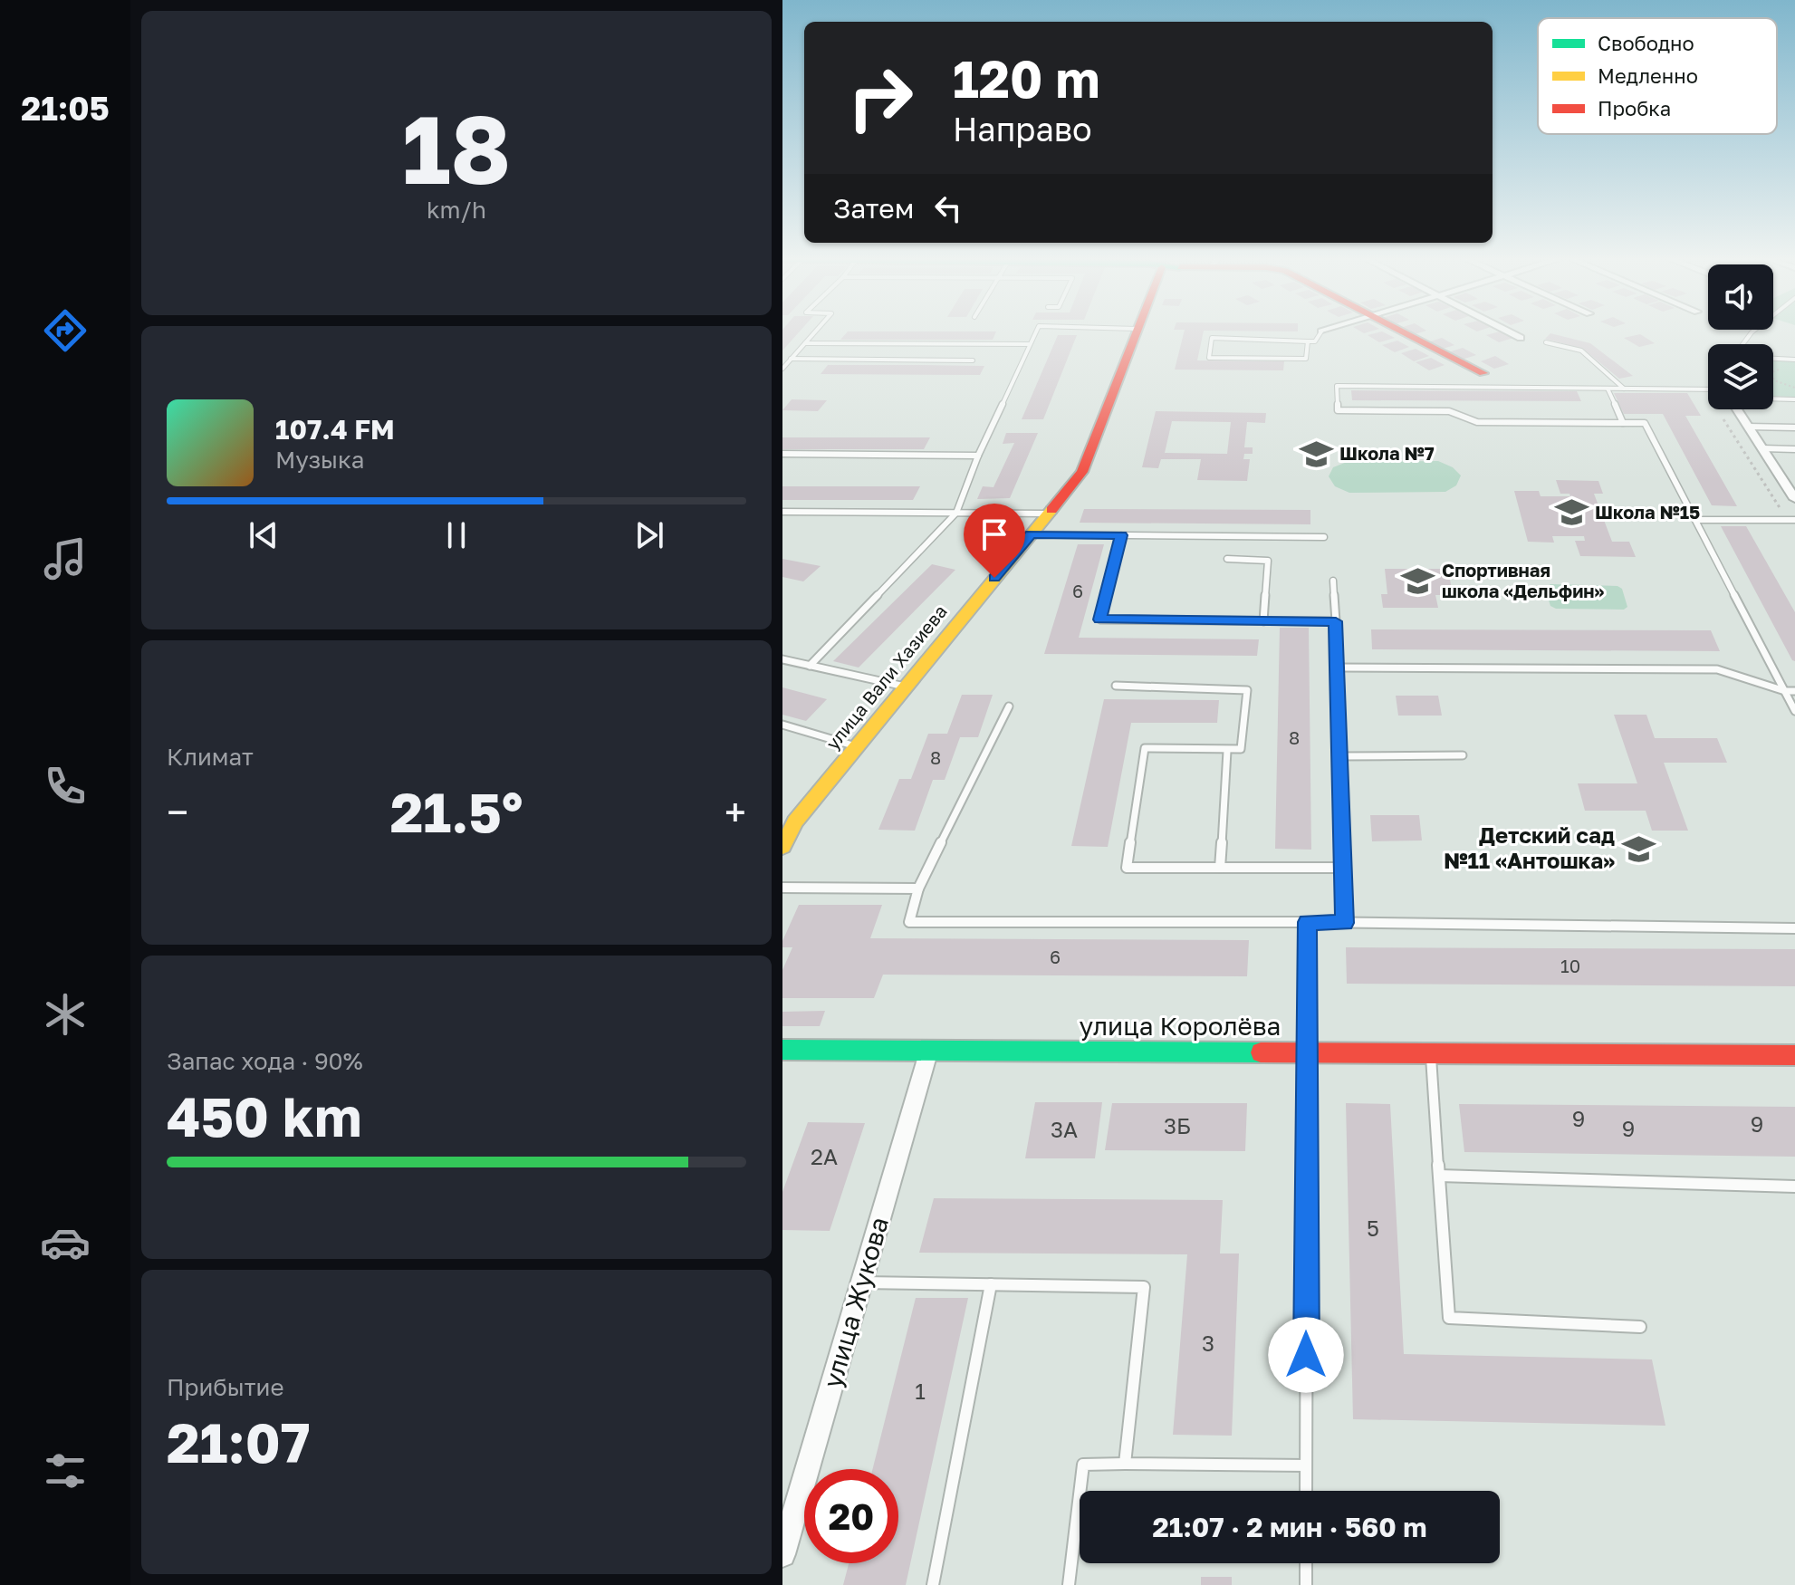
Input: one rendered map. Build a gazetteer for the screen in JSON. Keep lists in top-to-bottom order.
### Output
{
  "streets": {
    "street": ["улица Вали Хазиева", "улица Королёва", "улица Жукова"]
  },
  "crossings": [
    ["улица Королёва", "улица Жукова"]
  ],
  "places": {
    "school or university": [
      "Школа №7",
      "Школа №15",
      "Спортивная школа «Дельфин»",
      "Детский сад №11 «Антошка»"
    ]
  },
  "house_numbers": [
    "6",
    "8",
    "8",
    "6",
    "10",
    "9",
    "9",
    "3Б",
    "9",
    "3А",
    "2А",
    "5",
    "3",
    "1"
  ],
  "legend": ["Свободно", "Медленно", "Пробка"],
  "page": {
    "tabs": "21:05",
    "tile": [
      ["18", "km/h"],
      "Климат",
      ["Запас хода · 90%", "450 km"],
      ["Прибытие", "21:07"]
    ],
    "turn": ["120 m", "Направо"],
    "then": "Затем",
    "song": ["107.4 FM", "Музыка"],
    "heat": ["−", "21.5°", "+"],
    "limit": "20",
    "trip": "21:07 · 2 мин · 560 m"
  }
}
